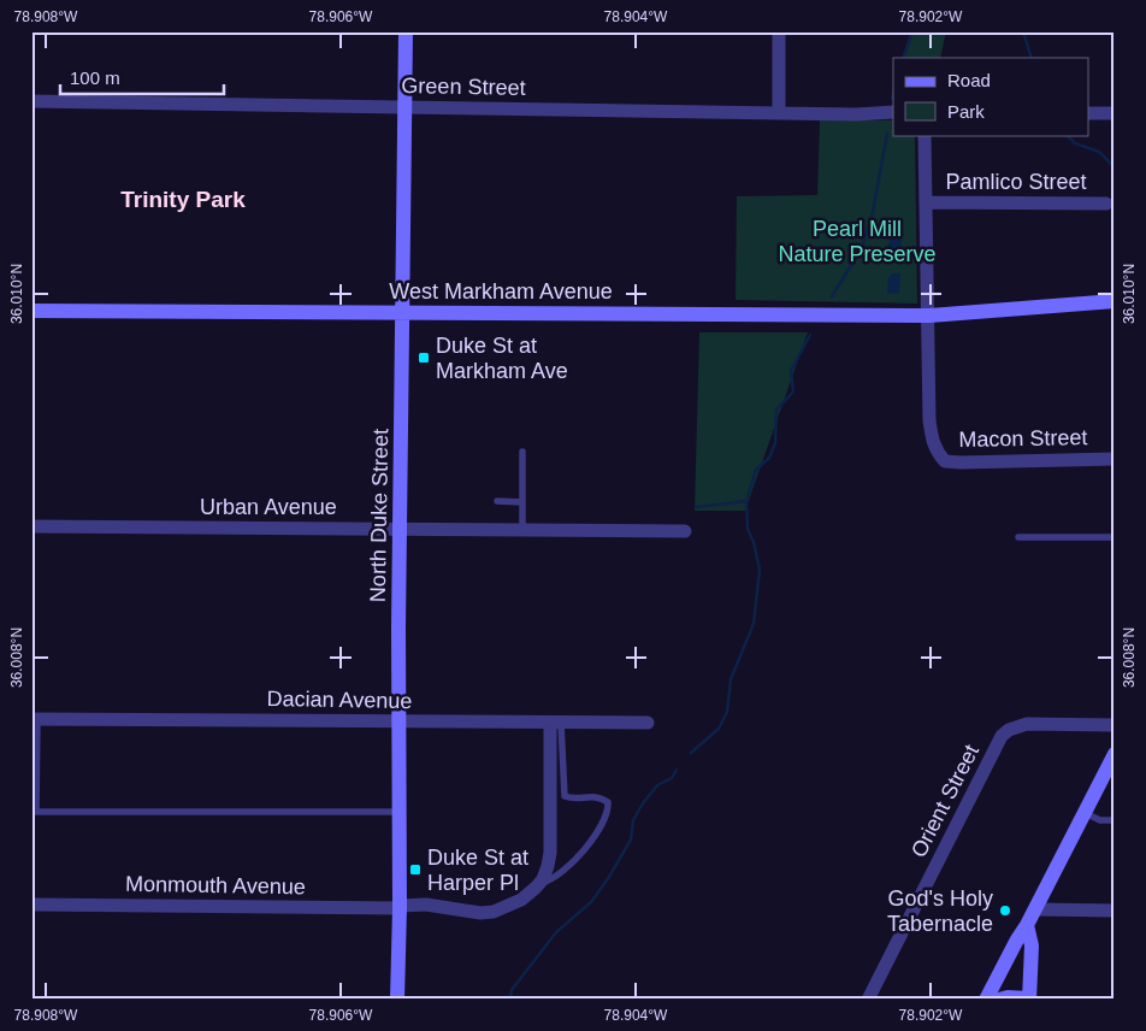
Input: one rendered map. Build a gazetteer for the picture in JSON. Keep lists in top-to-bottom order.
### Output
{
  "streets": {
    "street": [
      "Green Street",
      "Pamlico Street",
      "West Markham Avenue",
      "Macon Street",
      "Urban Avenue",
      "North Duke Street",
      "Dacian Avenue",
      "Orient Street",
      "Monmouth Avenue"
    ]
  },
  "crossings": [
    ["Green Street", "North Duke Street"],
    ["West Markham Avenue", "Macon Street"],
    ["West Markham Avenue", "North Duke Street"],
    ["Urban Avenue", "North Duke Street"],
    ["North Duke Street", "Dacian Avenue"],
    ["North Duke Street", "Monmouth Avenue"]
  ],
  "districts": ["Trinity Park"],
  "parks": ["Pearl Mill Nature Preserve"],
  "places": {
    "transit": ["Duke St at Markham Ave", "Duke St at Harper Pl"],
    "other": ["God's Holy Tabernacle"]
  },
  "legend": ["Road", "Park"],
  "scale_bar": "100 m",
  "coordinates": [
    "78.908°W",
    "78.906°W",
    "78.904°W",
    "78.902°W",
    "36.010°N",
    "36.008°N"
  ]
}
